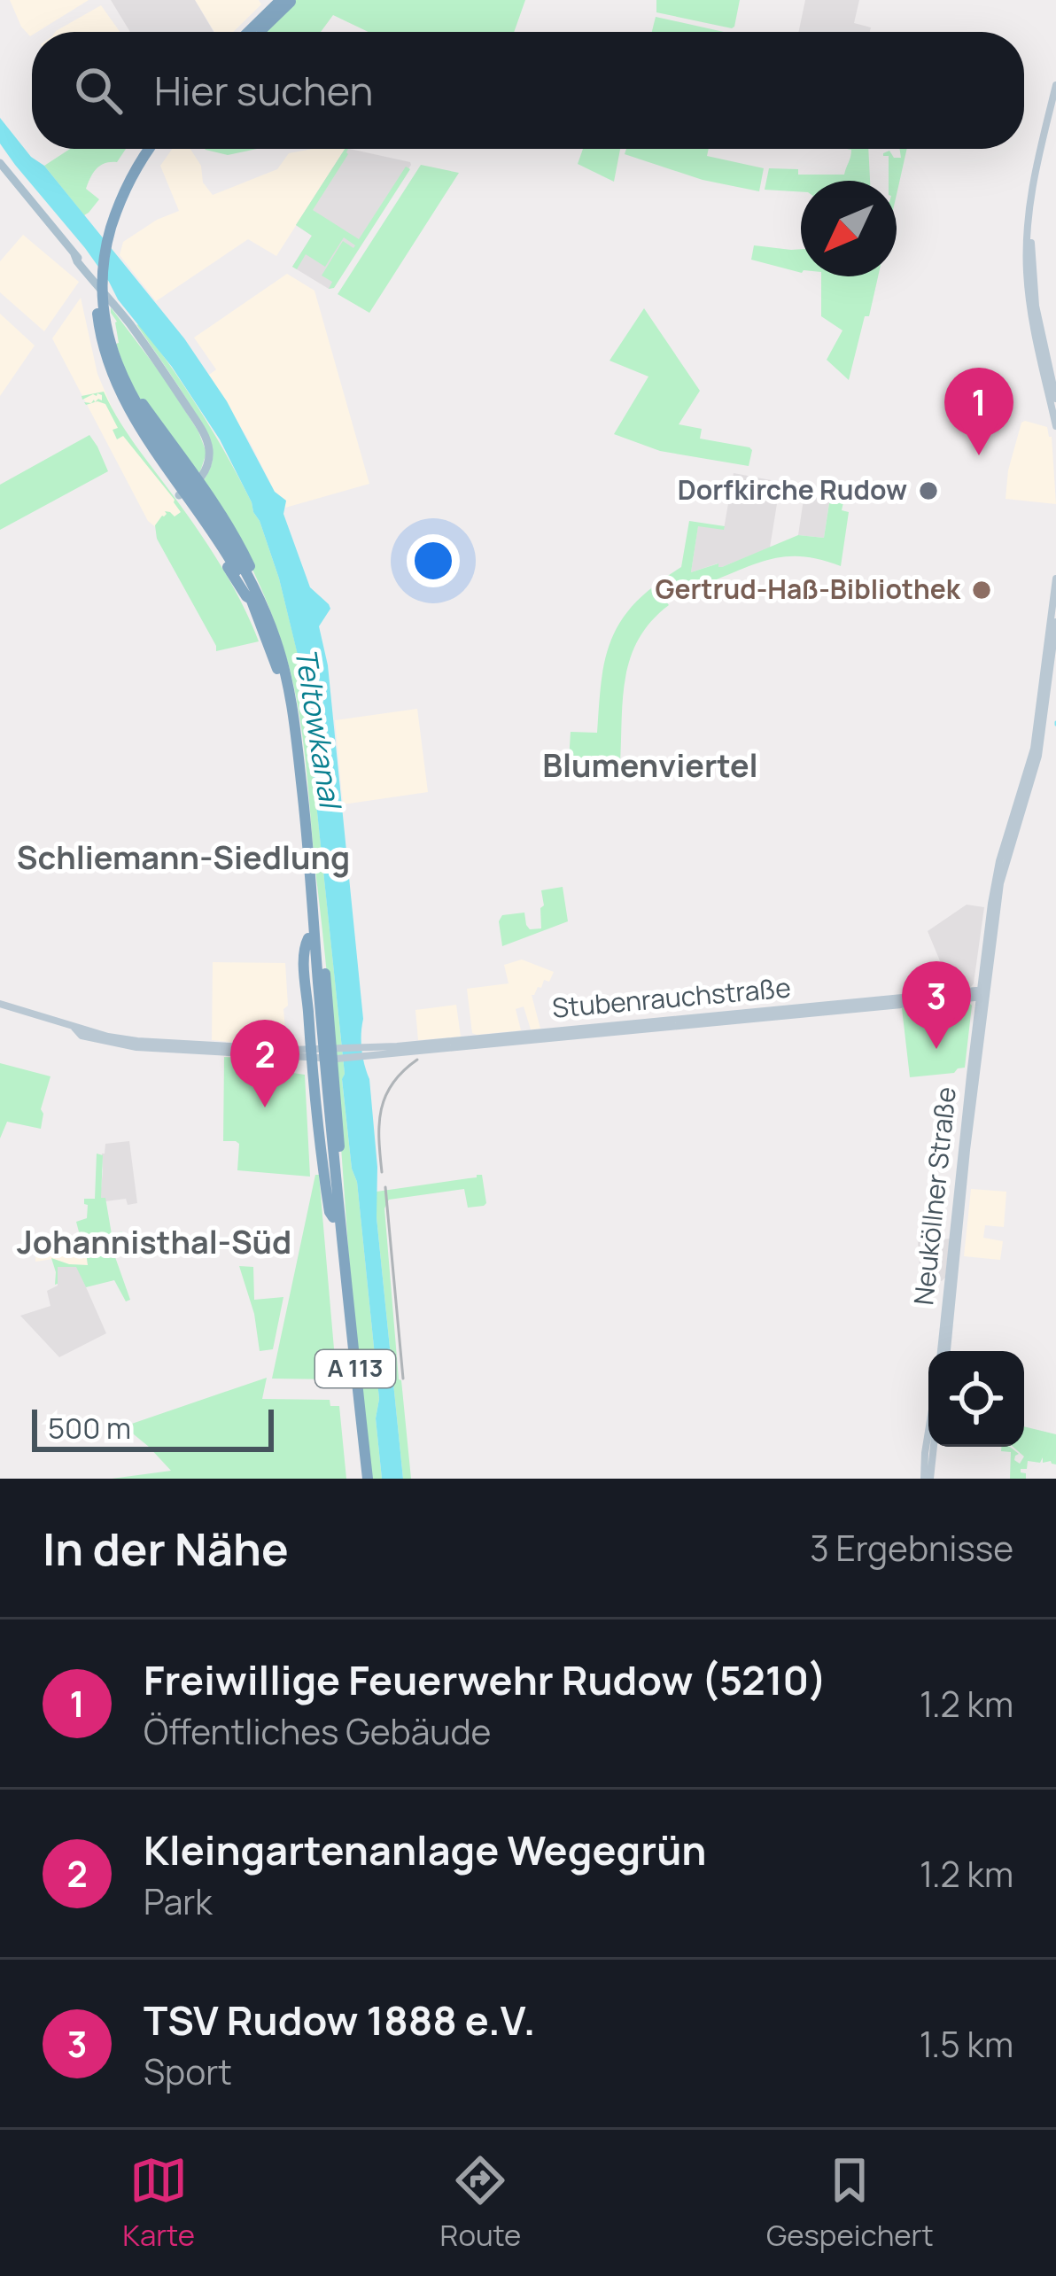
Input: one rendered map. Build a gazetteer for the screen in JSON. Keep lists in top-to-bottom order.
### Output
{
  "streets": {
    "highway": ["A 113"],
    "main road": ["Stubenrauchstraße", "Neuköllner Straße"]
  },
  "crossings": [
    ["Stubenrauchstraße", "Neuköllner Straße"]
  ],
  "districts": ["Blumenviertel", "Schliemann-Siedlung", "Johannisthal-Süd"],
  "water": ["Teltowkanal"],
  "places": ["Dorfkirche Rudow", "Gertrud-Haß-Bibliothek"],
  "scale_bar": "500 m",
  "north": "bottom left",
  "page": {
    "search": "Hier suchen",
    "pins": ["1", "3", "2"],
    "scale": "500 m",
    "heading": ["In der Nähe", "3 Ergebnisse"],
    "list": [
      {
        "mark": "1",
        "name": "Freiwillige Feuerwehr Rudow (5210)",
        "note": "Öffentliches Gebäude",
        "value": "1.2 km"
      },
      {
        "mark": "2",
        "name": "Kleingartenanlage Wegegrün",
        "note": "Park",
        "value": "1.2 km"
      },
      {
        "mark": "3",
        "name": "TSV Rudow 1888 e.V.",
        "note": "Sport",
        "value": "1.5 km"
      }
    ],
    "nav": ["Karte", "Route", "Gespeichert"]
  }
}
